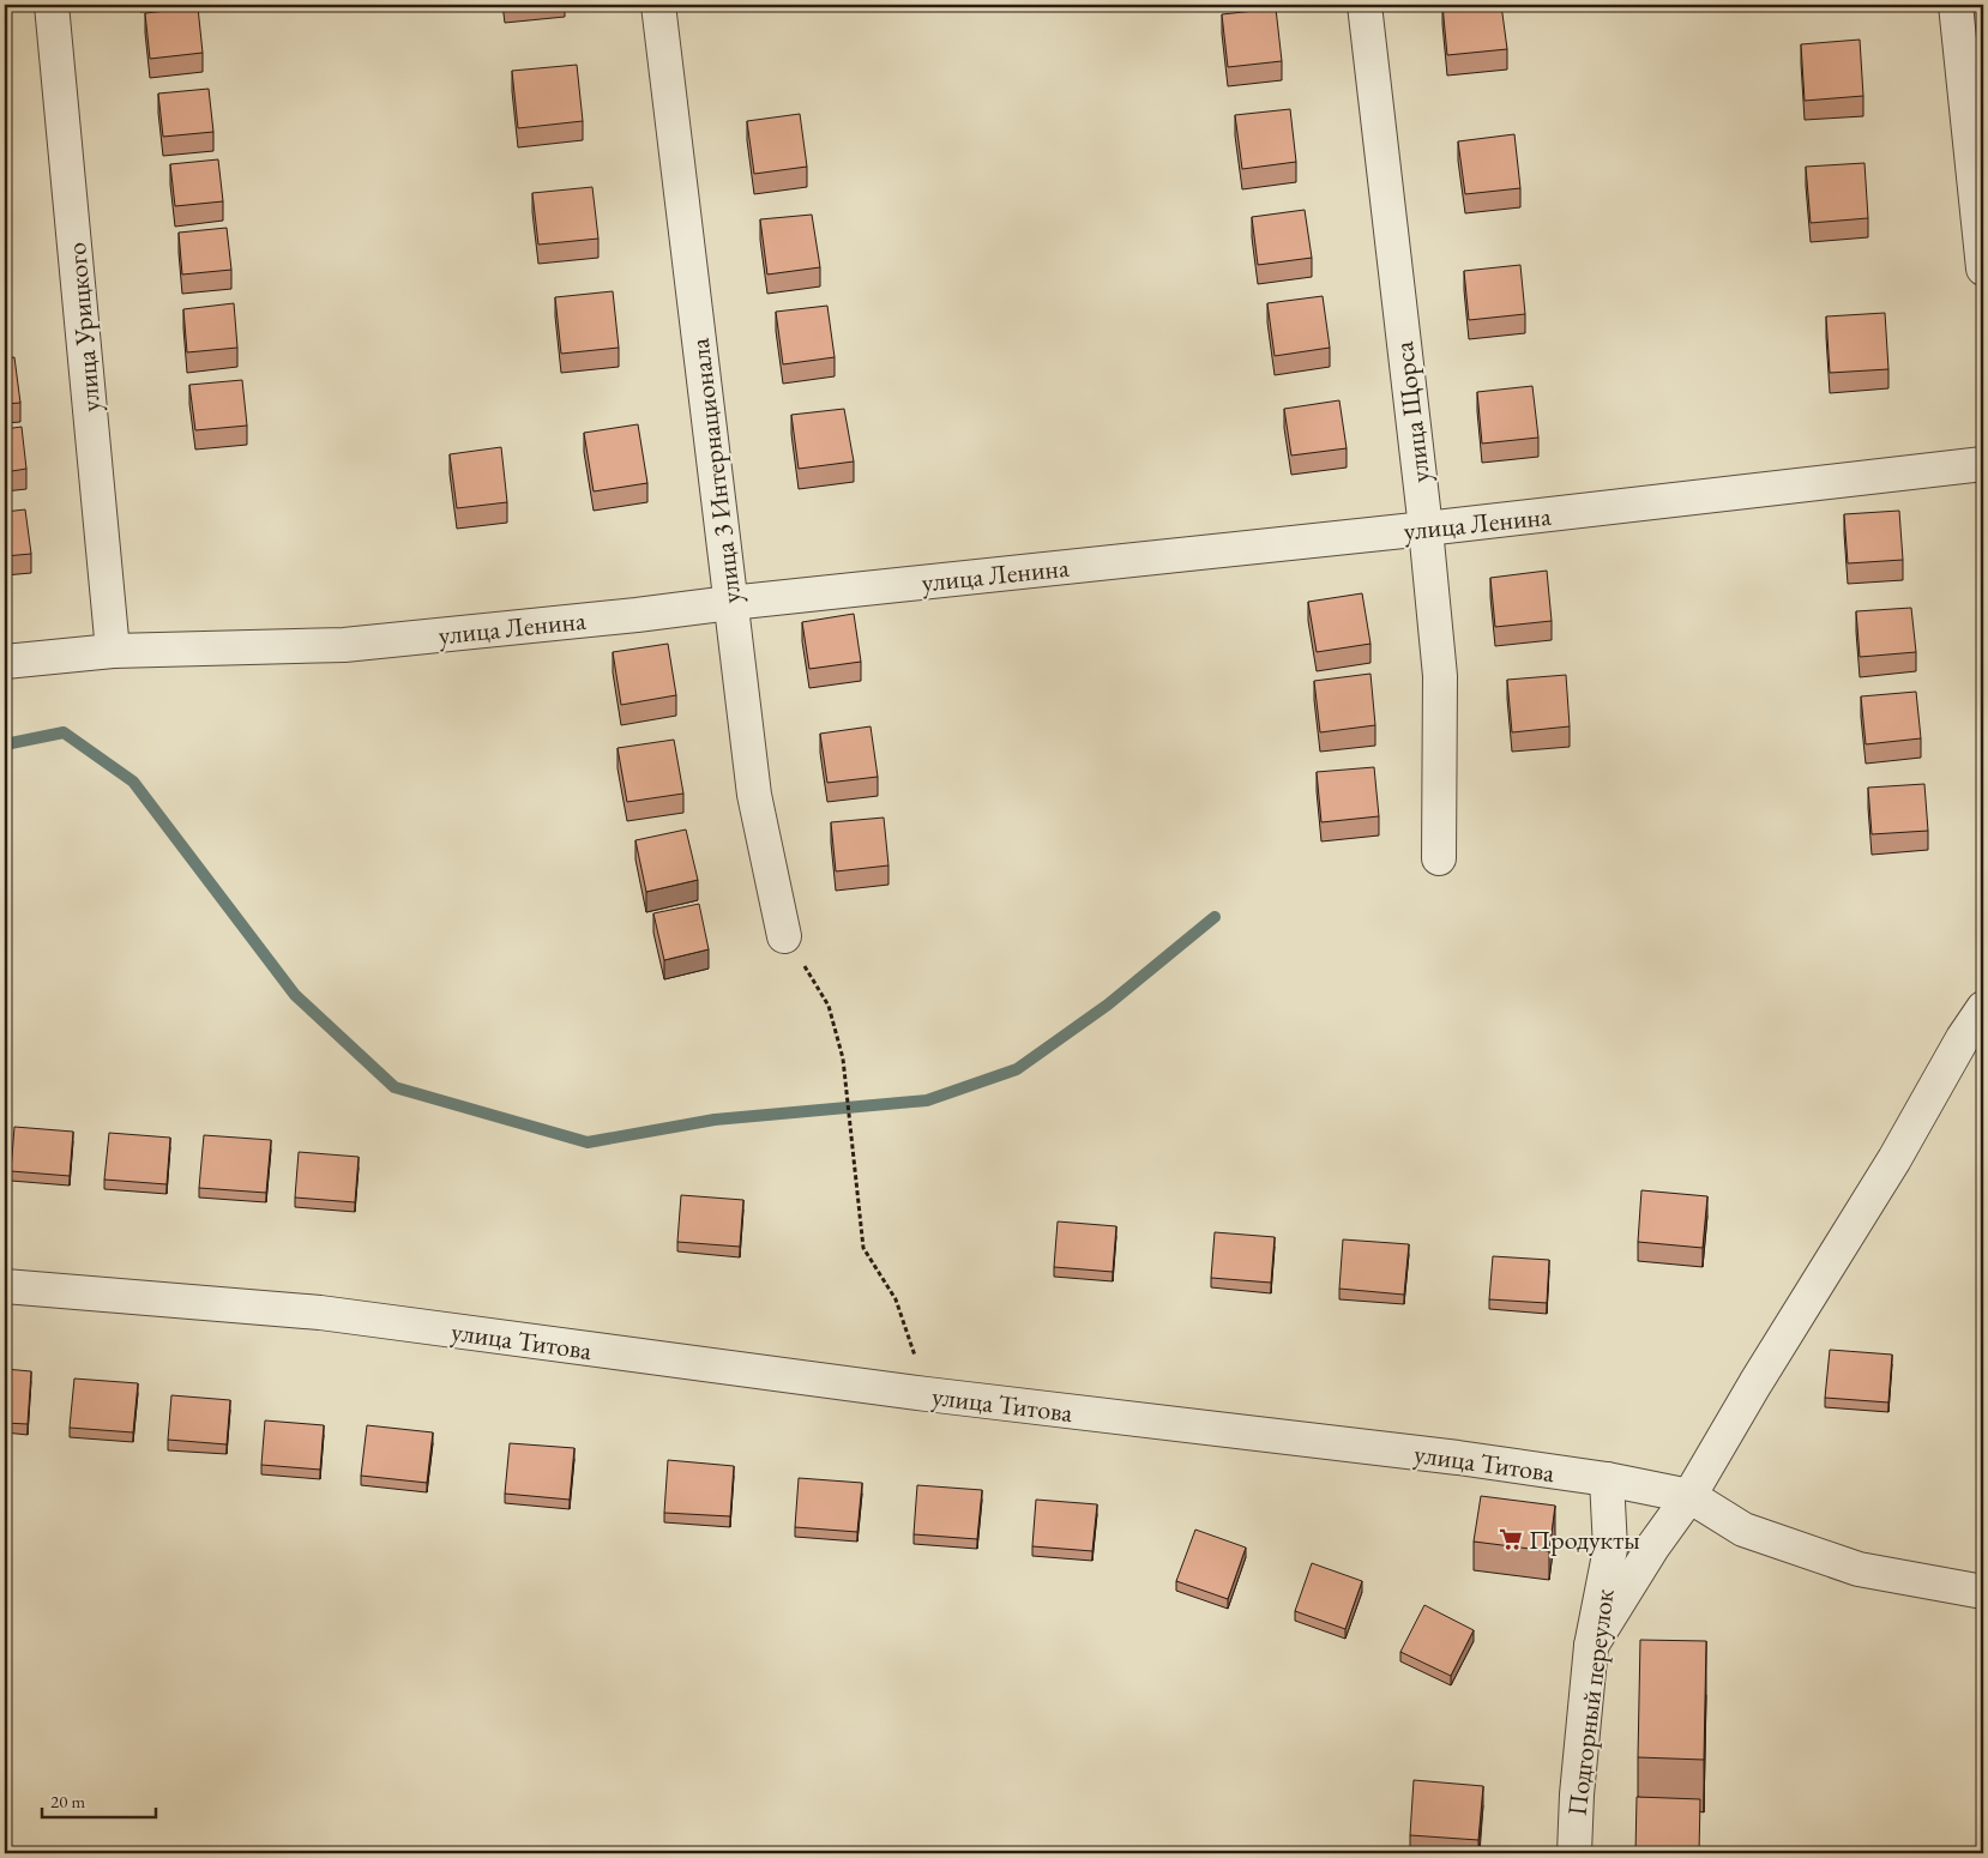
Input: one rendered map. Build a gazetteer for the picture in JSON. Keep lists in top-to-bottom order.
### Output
{
  "streets": {
    "street": [
      "улица Урицкого",
      "улица Щорса",
      "улица 3 Интернационала",
      "улица Ленина",
      "улица Титова",
      "Подгорный переулок"
    ]
  },
  "crossings": [
    ["улица Урицкого", "улица Ленина"],
    ["улица Щорса", "улица Ленина"],
    ["улица 3 Интернационала", "улица Ленина"],
    ["улица Титова", "Подгорный переулок"]
  ],
  "places": {
    "supermarket": ["Продукты"]
  },
  "scale_bar": "20 m"
}
